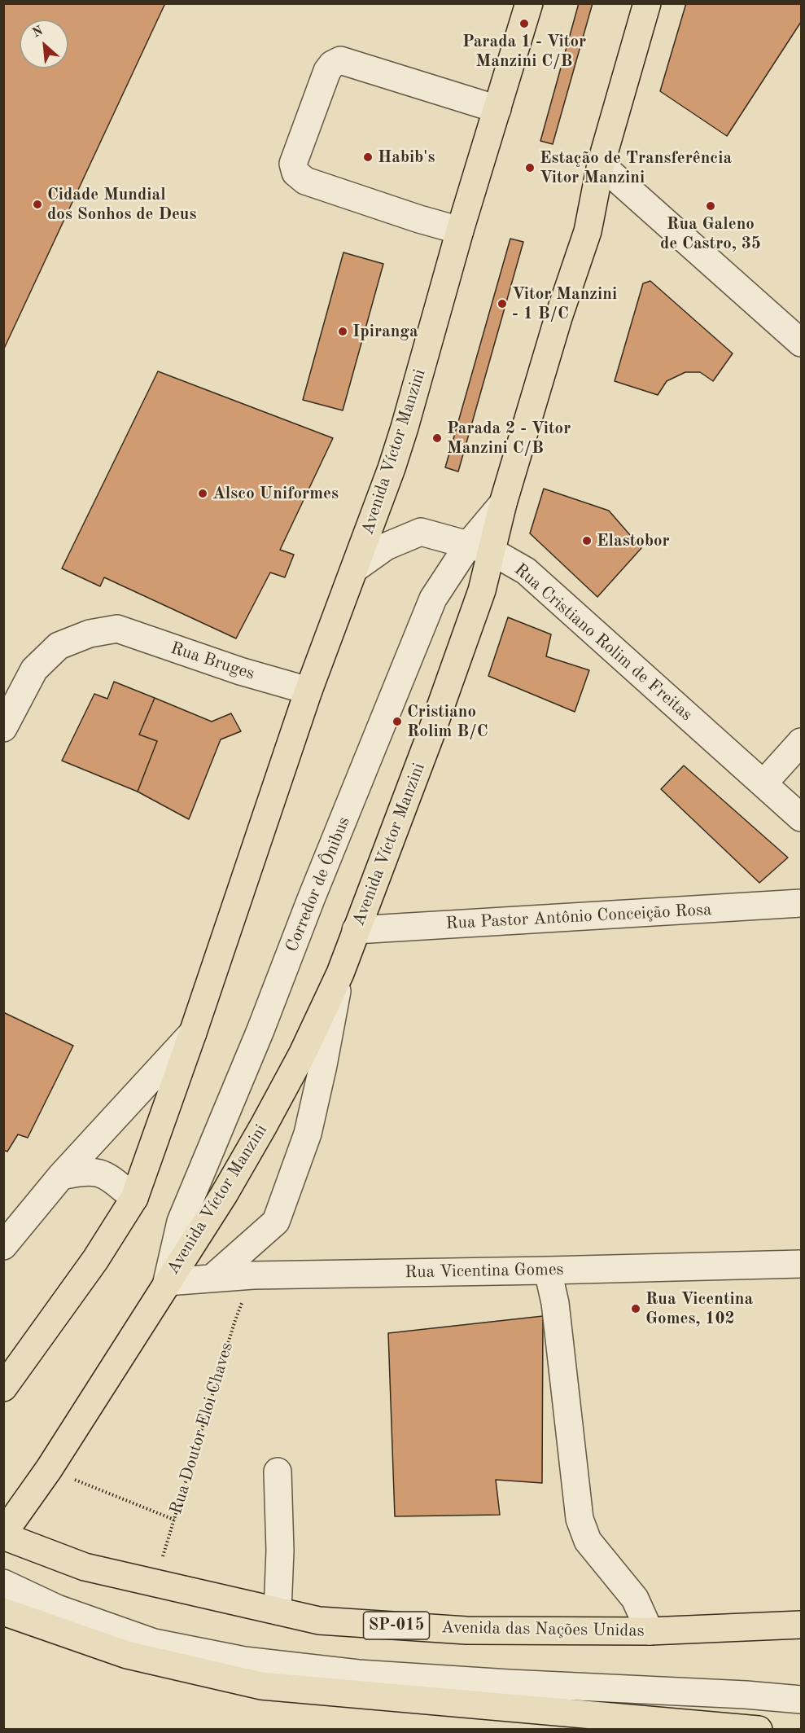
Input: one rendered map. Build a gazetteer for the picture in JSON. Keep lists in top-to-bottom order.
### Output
{
  "streets": {
    "main road": ["Avenida Víctor Manzini", "SP-015", "Avenida das Nações Unidas"],
    "street": [
      "Rua Cristiano Rolim de Freitas",
      "Rua Bruges",
      "Corredor de Ônibus",
      "Rua Pastor Antônio Conceição Rosa",
      "Rua Vicentina Gomes"
    ],
    "path": ["Rua Doutor Eloi Chaves"]
  },
  "crossings": [
    ["Avenida Víctor Manzini", "Rua Cristiano Rolim de Freitas"],
    ["Avenida Víctor Manzini", "Rua Bruges"],
    ["Avenida Víctor Manzini", "Corredor de Ônibus"],
    ["Avenida Víctor Manzini", "Rua Pastor Antônio Conceição Rosa"],
    ["Avenida Víctor Manzini", "Rua Vicentina Gomes"],
    ["Avenida Víctor Manzini", "Avenida das Nações Unidas"],
    ["Rua Cristiano Rolim de Freitas", "Corredor de Ônibus"],
    ["Corredor de Ônibus", "Rua Vicentina Gomes"],
    ["Rua Vicentina Gomes", "Rua Doutor Eloi Chaves"],
    ["Rua Doutor Eloi Chaves", "Avenida das Nações Unidas"]
  ],
  "places": [
    "Parada 1 - Vitor Manzini C/B",
    "Habib's",
    "Estação de Transferência Vitor Manzini",
    "Cidade Mundial dos Sonhos de Deus",
    "Rua Galeno de Castro, 35",
    "Vitor Manzini - 1 B/C",
    "Ipiranga",
    "Parada 2 - Vitor Manzini C/B",
    "Alsco Uniformes",
    "Elastobor",
    "Cristiano Rolim B/C",
    "Rua Vicentina Gomes, 102"
  ],
  "north": "top left"
}
